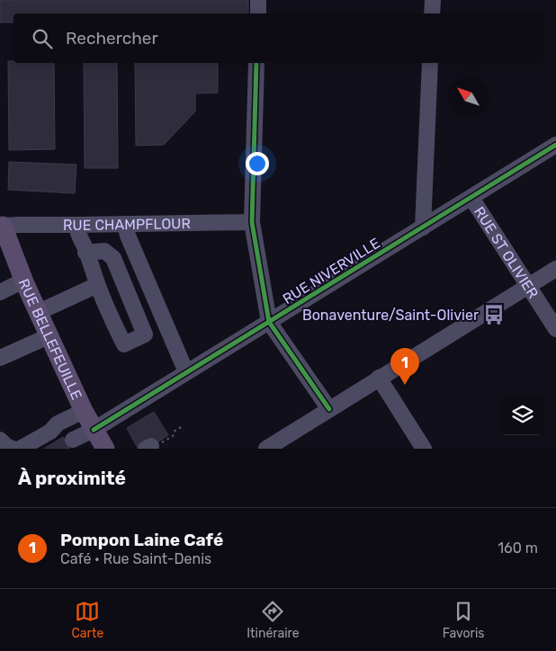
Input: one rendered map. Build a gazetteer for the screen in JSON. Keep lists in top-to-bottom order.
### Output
{
  "streets": {
    "main road": ["RUE BELLEFEUILLE"],
    "street": ["RUE CHAMPFLOUR", "RUE ST OLIVIER", "RUE NIVERVILLE"]
  },
  "crossings": [
    ["RUE CHAMPFLOUR", "RUE BELLEFEUILLE"],
    ["RUE ST OLIVIER", "RUE NIVERVILLE"],
    ["RUE NIVERVILLE", "RUE BELLEFEUILLE"]
  ],
  "places": {
    "bus stop": ["Bonaventure/Saint-Olivier"]
  },
  "north": "top left",
  "page": {
    "search": "Rechercher",
    "pins": "1",
    "heading": "À proximité",
    "list": [
      {
        "mark": "1",
        "name": "Pompon Laine Café",
        "note": "Café · Rue Saint-Denis",
        "value": "160 m"
      }
    ],
    "nav": ["Carte", "Itinéraire", "Favoris"]
  }
}
